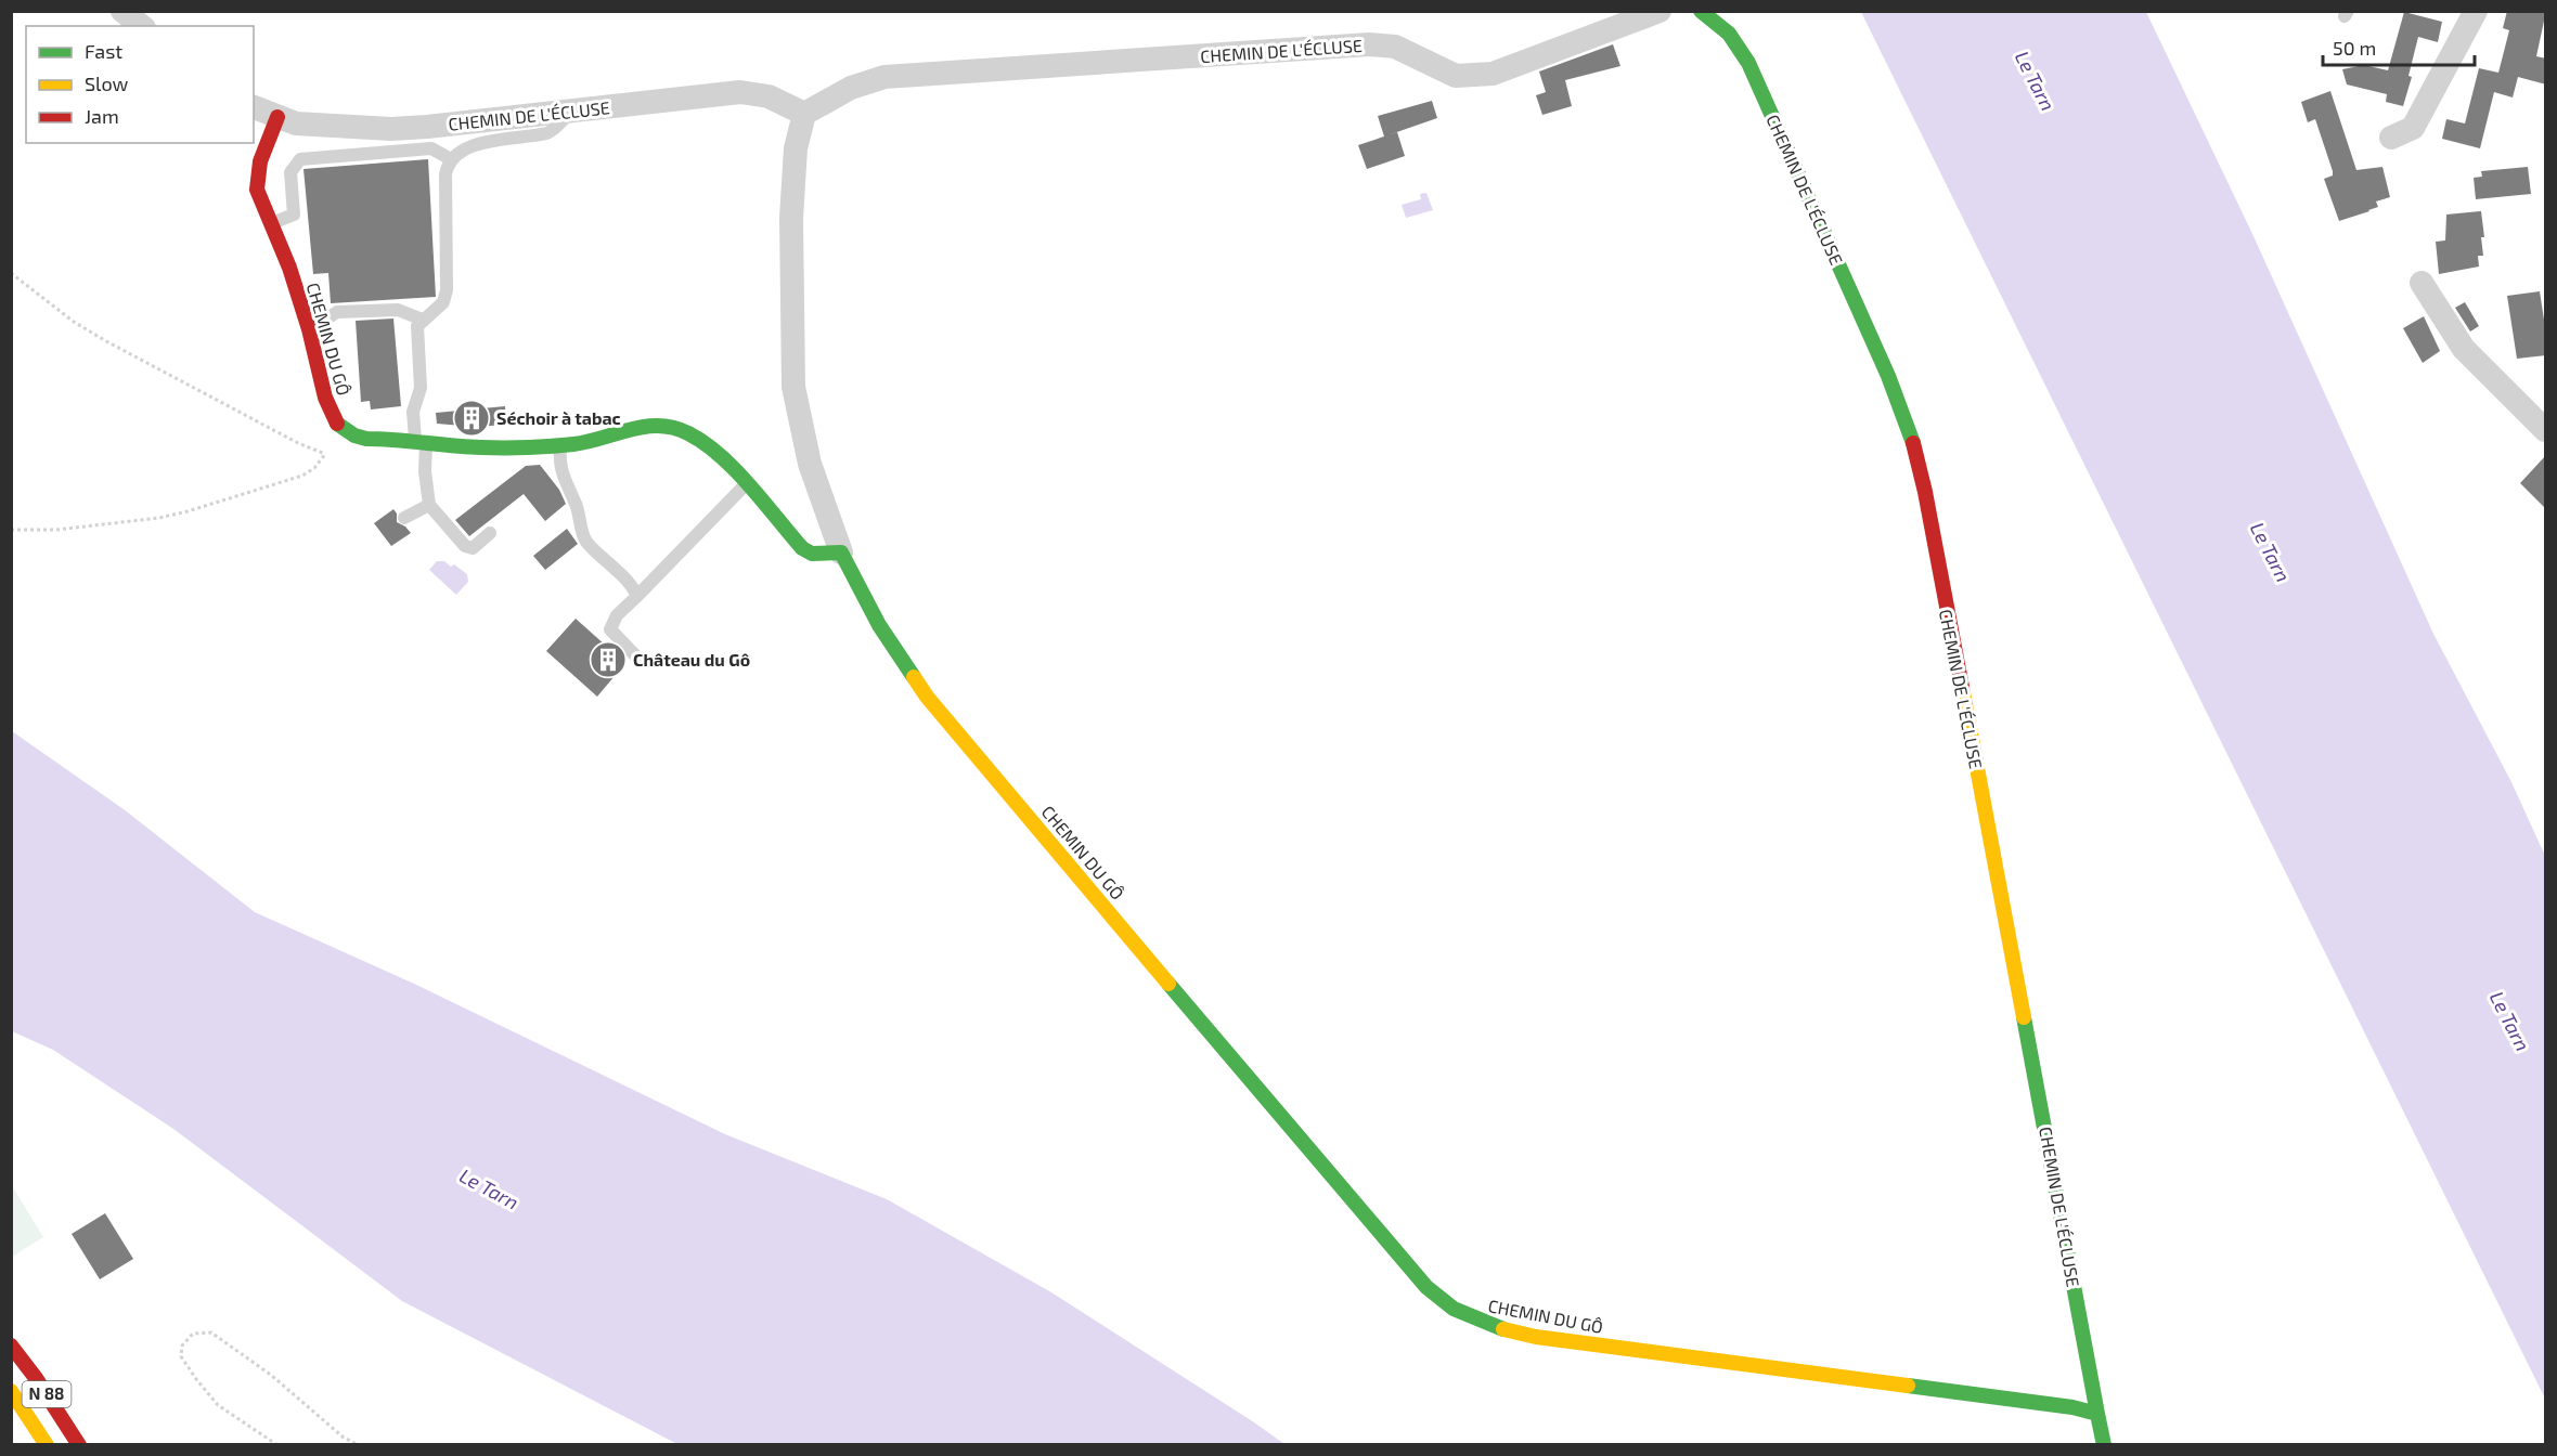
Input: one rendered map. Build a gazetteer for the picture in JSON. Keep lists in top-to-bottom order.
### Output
{
  "streets": {
    "main road": ["CHEMIN DE L'ÉCLUSE", "CHEMIN DU GÔ", "N 88"]
  },
  "crossings": [
    ["CHEMIN DE L'ÉCLUSE", "CHEMIN DU GÔ"]
  ],
  "water": ["Le Tarn"],
  "places": {
    "building": ["Séchoir à tabac", "Château du Gô"]
  },
  "legend": ["Fast", "Slow", "Jam"],
  "scale_bar": "50 m"
}
